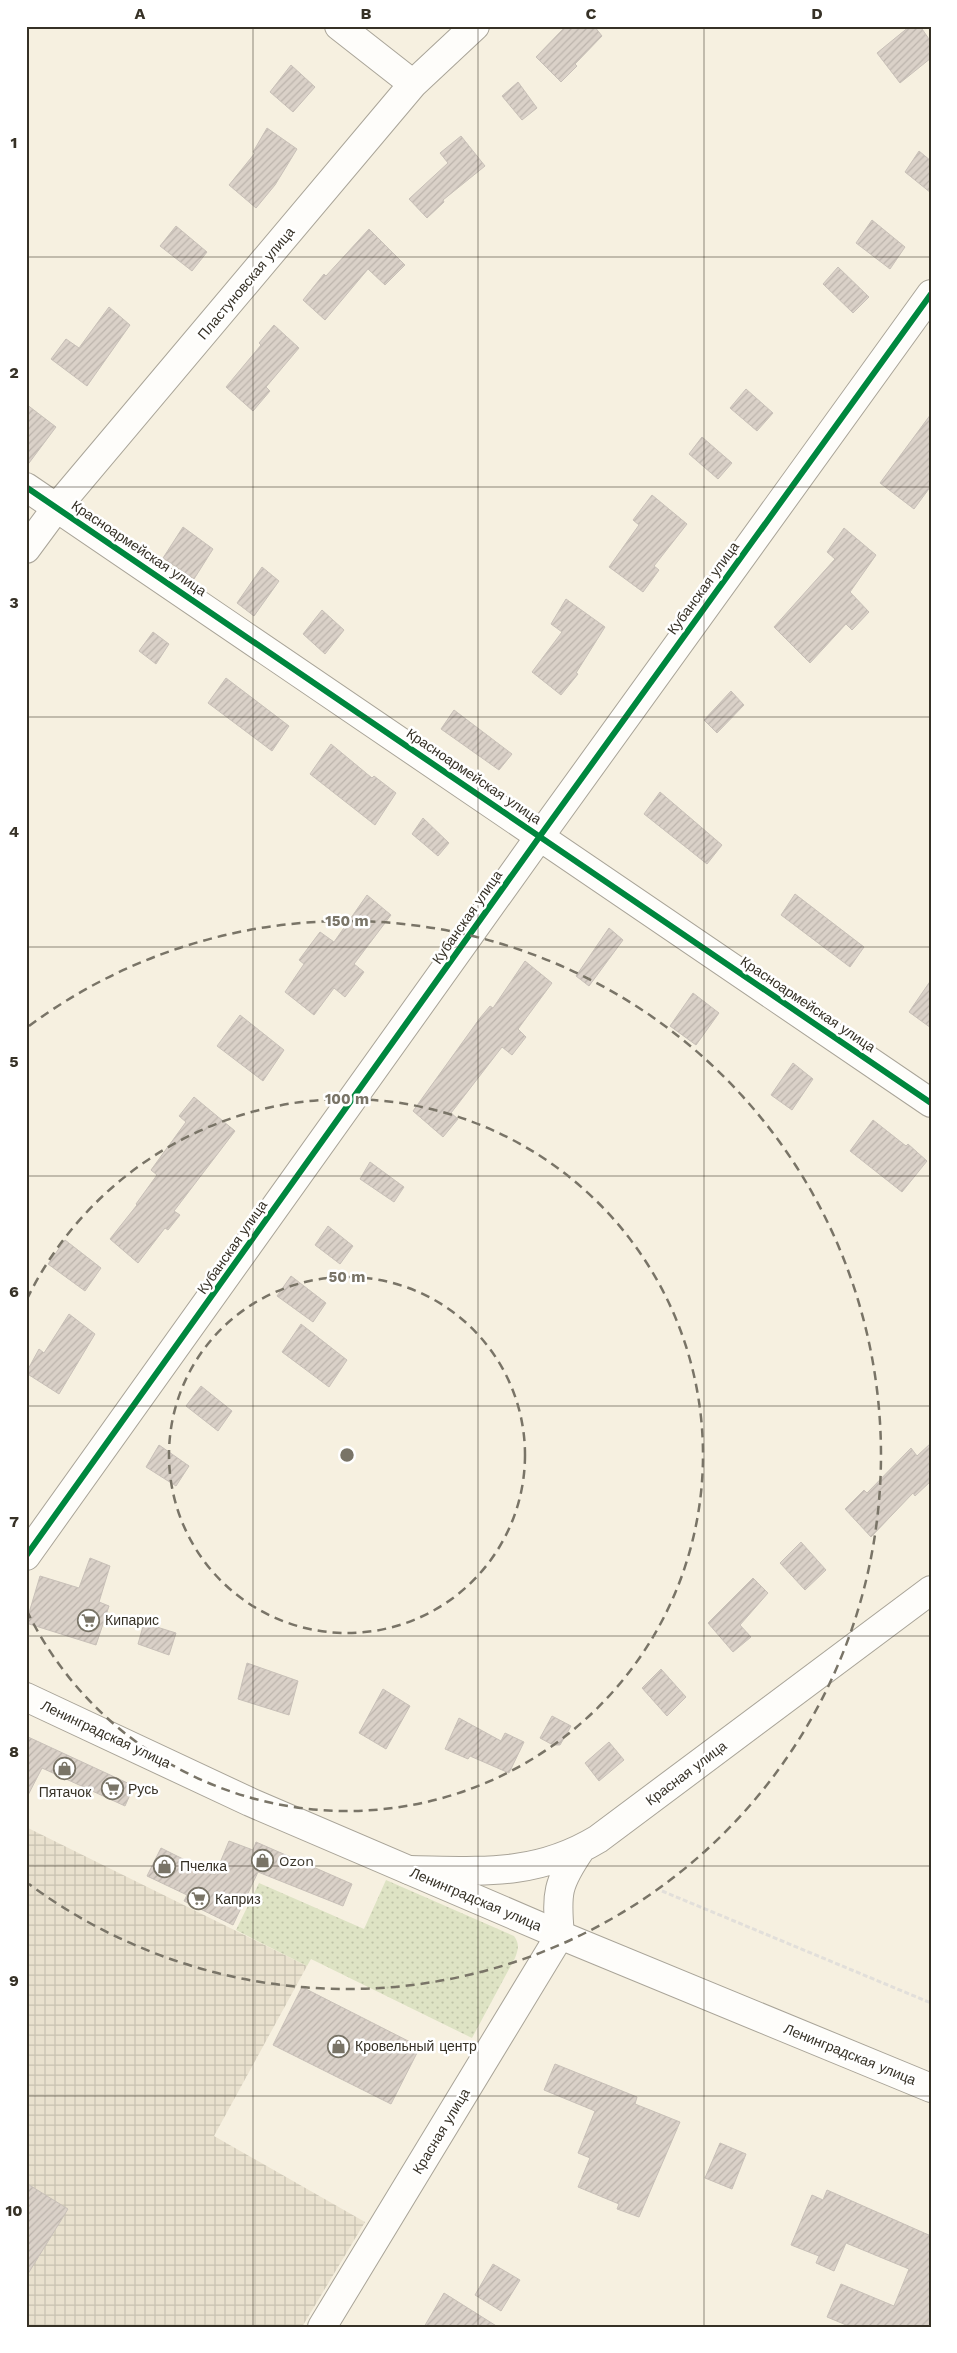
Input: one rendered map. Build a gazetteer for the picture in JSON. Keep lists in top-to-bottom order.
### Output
{
  "streets": {
    "street": [
      "Пластуновская улица",
      "Красноармейская улица",
      "Кубанская улица",
      "Ленинградская улица",
      "Красная улица"
    ]
  },
  "crossings": [
    ["Пластуновская улица", "Красноармейская улица"],
    ["Красноармейская улица", "Кубанская улица"],
    ["Ленинградская улица", "Красная улица"]
  ],
  "places": {
    "supermarket": ["Кипарис", "Русь", "Каприз"],
    "shop": [
      "Пятачок",
      "Ozon",
      "Пчелка",
      "Кровельный центр"
    ]
  },
  "grid": {
    "columns": [
      "A",
      "B",
      "C",
      "D"
    ],
    "rows": [
      "1",
      "2",
      "3",
      "4",
      "5",
      "6",
      "7",
      "8",
      "9",
      "10"
    ]
  },
  "rings": ["150 m", "100 m", "50 m"]
}
